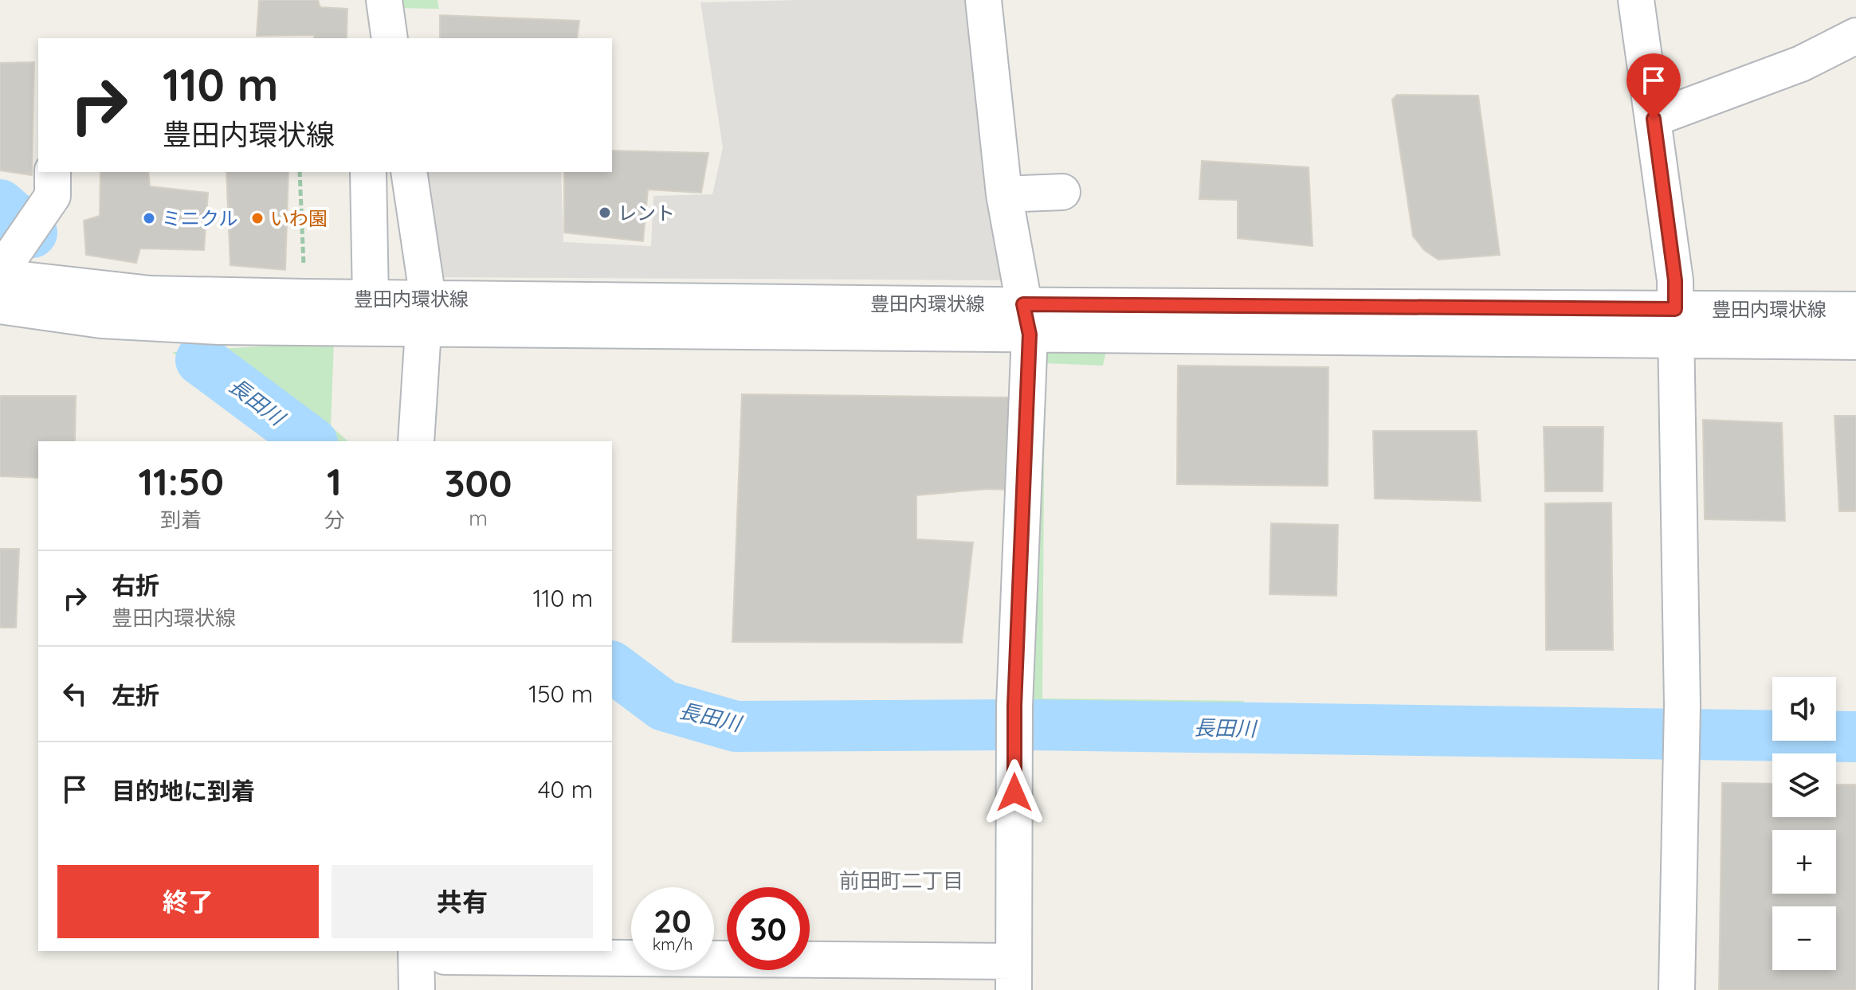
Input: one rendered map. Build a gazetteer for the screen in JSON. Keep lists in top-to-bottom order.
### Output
{
  "streets": {
    "street": ["豊田内環状線"]
  },
  "districts": ["前田町二丁目"],
  "water": ["長田川"],
  "places": ["レント", "ミニクル", "いわ園"],
  "page": {
    "turn": ["110 m", "豊田内環状線"],
    "eta": [
      "11:50",
      "到着",
      "1",
      "分",
      "300",
      "m"
    ],
    "list": [
      {
        "name": "右折",
        "note": "豊田内環状線",
        "value": "110 m"
      },
      {
        "name": "左折",
        "value": "150 m"
      },
      {
        "name": "目的地に到着",
        "value": "40 m"
      }
    ],
    "map_buttons": ["+", "−"],
    "buttons": ["終了", "共有"],
    "speed": "20 km/h",
    "limit": "30"
  }
}
